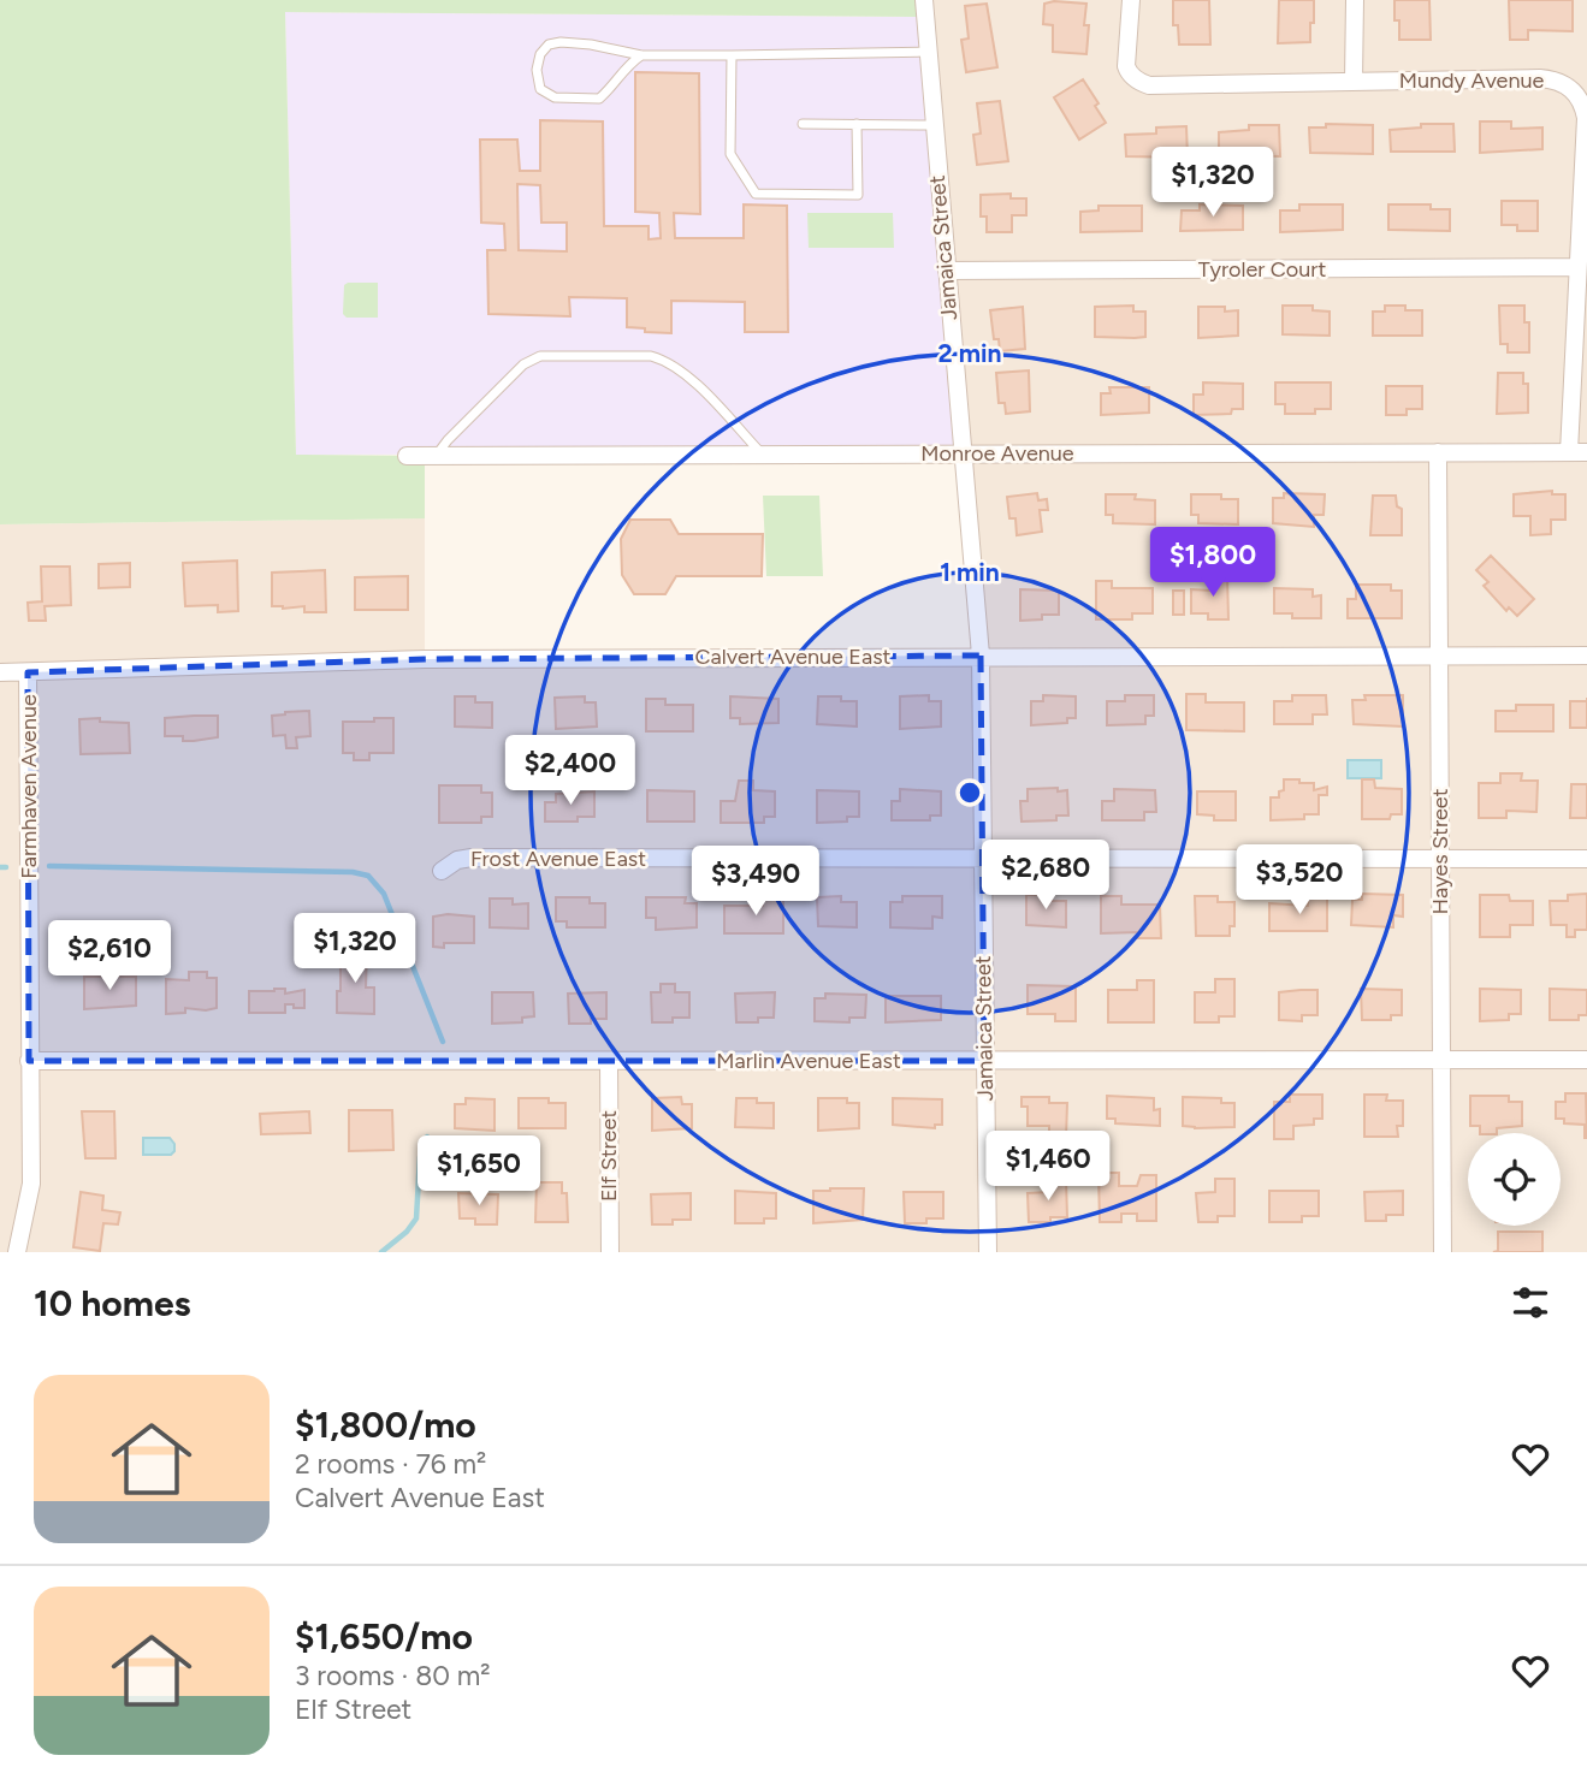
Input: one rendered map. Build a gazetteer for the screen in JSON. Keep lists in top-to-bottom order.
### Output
{
  "streets": {
    "street": [
      "Mundy Avenue",
      "Jamaica Street",
      "Tyroler Court",
      "Monroe Avenue",
      "Calvert Avenue East",
      "Farmhaven Avenue",
      "Hayes Street",
      "Frost Avenue East",
      "Marlin Avenue East",
      "Elf Street"
    ]
  },
  "crossings": [
    ["Mundy Avenue", "Tyroler Court"],
    ["Mundy Avenue", "Monroe Avenue"],
    ["Jamaica Street", "Tyroler Court"],
    ["Jamaica Street", "Monroe Avenue"],
    ["Jamaica Street", "Calvert Avenue East"],
    ["Jamaica Street", "Frost Avenue East"],
    ["Jamaica Street", "Marlin Avenue East"],
    ["Monroe Avenue", "Hayes Street"],
    ["Calvert Avenue East", "Farmhaven Avenue"],
    ["Calvert Avenue East", "Hayes Street"],
    ["Farmhaven Avenue", "Marlin Avenue East"],
    ["Hayes Street", "Frost Avenue East"],
    ["Hayes Street", "Marlin Avenue East"],
    ["Marlin Avenue East", "Elf Street"]
  ],
  "page": {
    "price": [
      "$1,320",
      "$1,800",
      "$2,400",
      "$2,680",
      "$3,520",
      "$3,490",
      "$1,320",
      "$2,610",
      "$1,460",
      "$1,650"
    ],
    "heading": "10 homes",
    "list": [
      {
        "name": "$1,800/mo",
        "note": "2 rooms · 76 m² · Calvert Avenue East"
      },
      {
        "name": "$1,650/mo",
        "note": "3 rooms · 80 m² · Elf Street"
      }
    ]
  },
  "rings": ["2 min", "1 min"]
}
